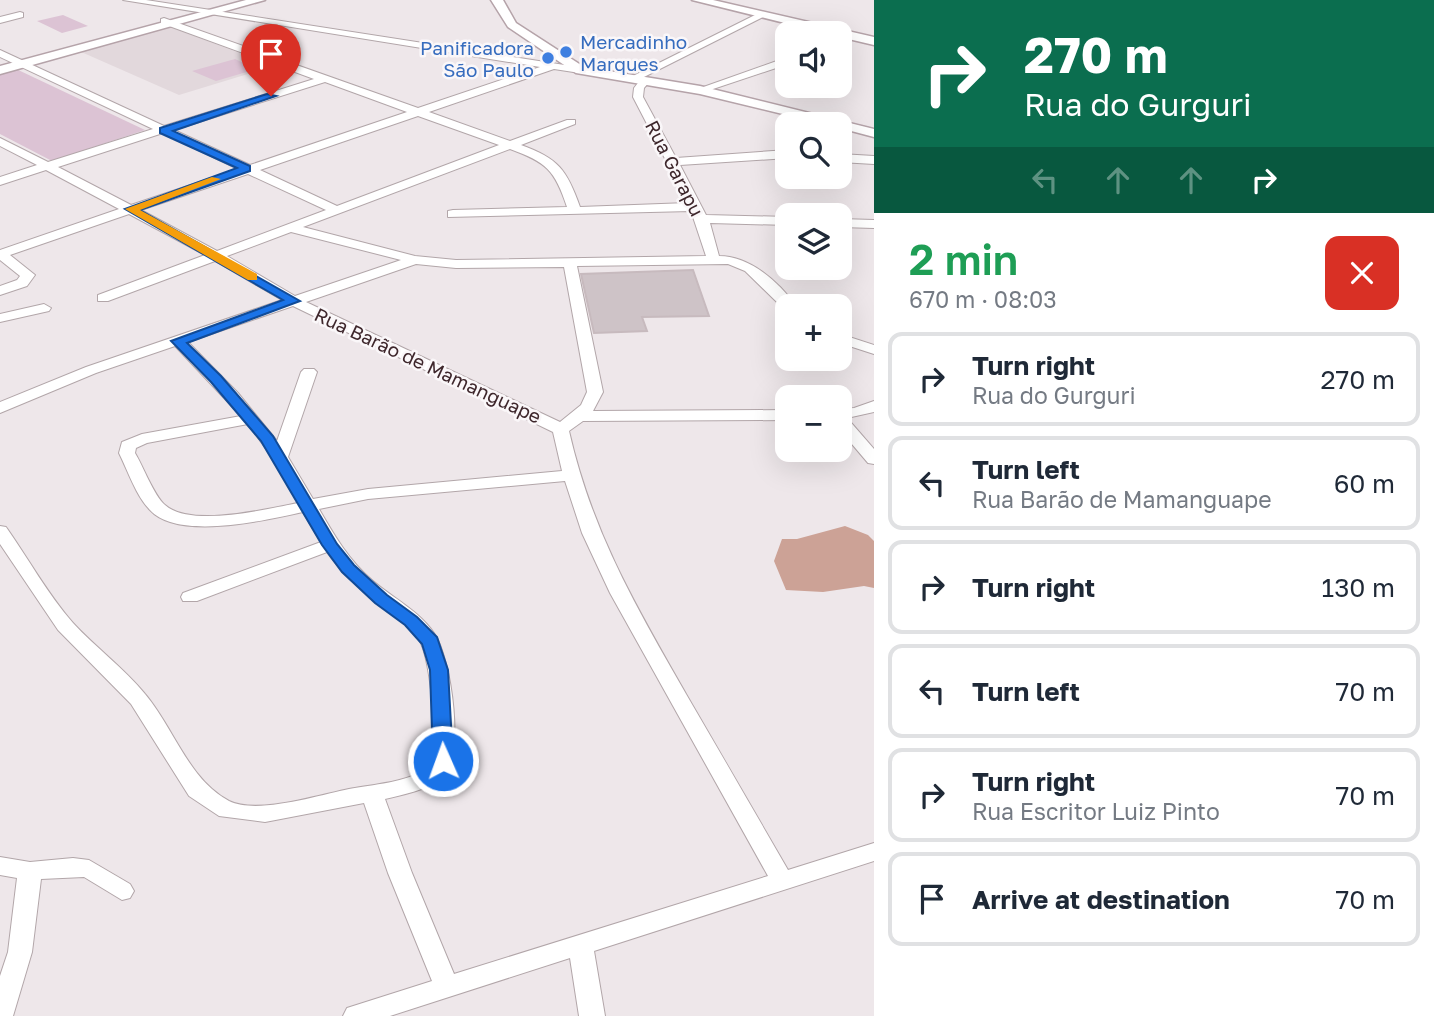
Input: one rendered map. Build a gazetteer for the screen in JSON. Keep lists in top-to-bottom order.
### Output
{
  "streets": {
    "street": ["Rua Garapu", "Rua Barão de Mamanguape"]
  },
  "places": ["Mercadinho Marques", "Panificadora São Paulo"],
  "page": {
    "turn": ["270 m", "Rua do Gurguri"],
    "map_buttons": ["+", "−"],
    "heading": ["2 min", "670 m · 08:03"],
    "list": [
      {
        "name": "Turn right",
        "note": "Rua do Gurguri",
        "value": "270 m"
      },
      {
        "name": "Turn left",
        "note": "Rua Barão de Mamanguape",
        "value": "60 m"
      },
      {
        "name": "Turn right",
        "value": "130 m"
      },
      {
        "name": "Turn left",
        "value": "70 m"
      },
      {
        "name": "Turn right",
        "note": "Rua Escritor Luiz Pinto",
        "value": "70 m"
      },
      {
        "name": "Arrive at destination",
        "value": "70 m"
      }
    ]
  }
}
